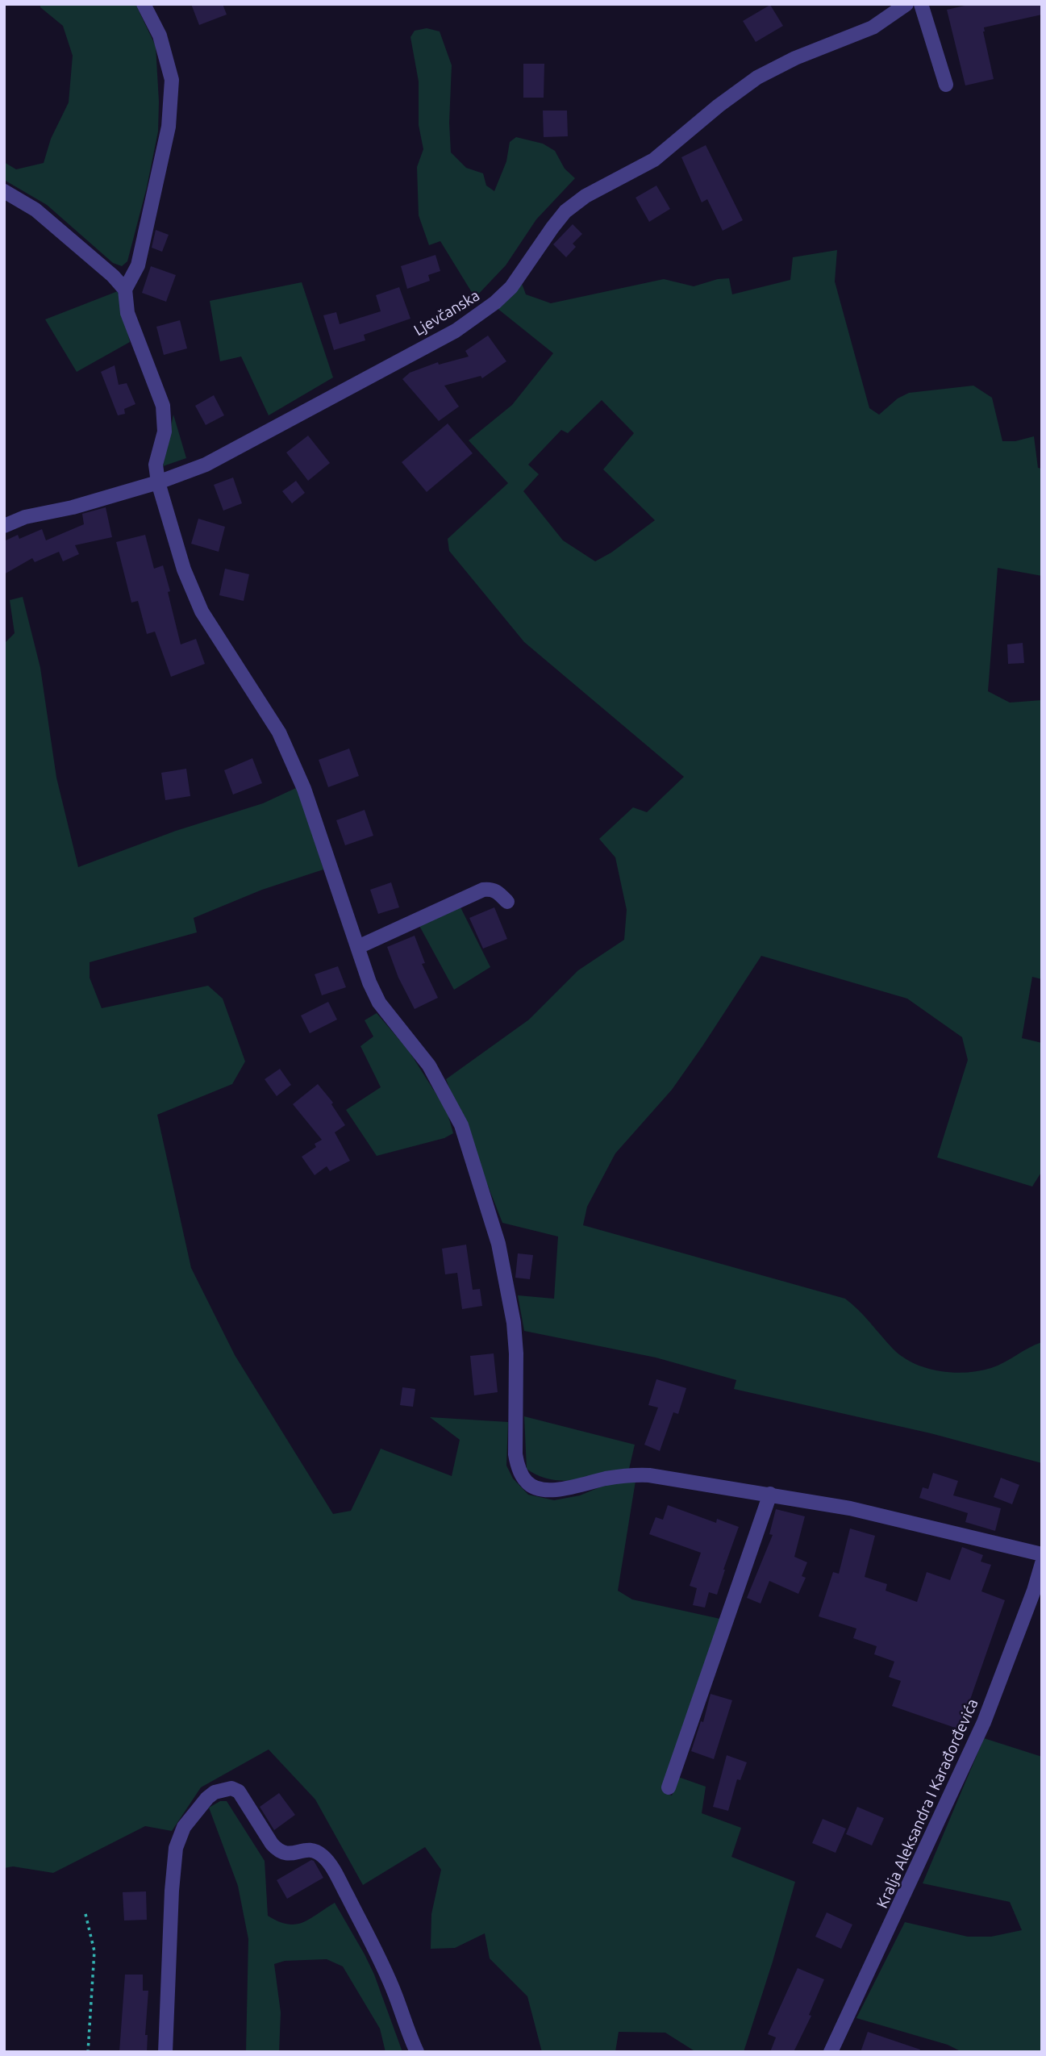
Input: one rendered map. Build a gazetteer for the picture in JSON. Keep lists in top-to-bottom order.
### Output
{
  "streets": {
    "street": ["Ljevčanska", "Kralja Aleksandra I Karađorđevića"]
  }
}
